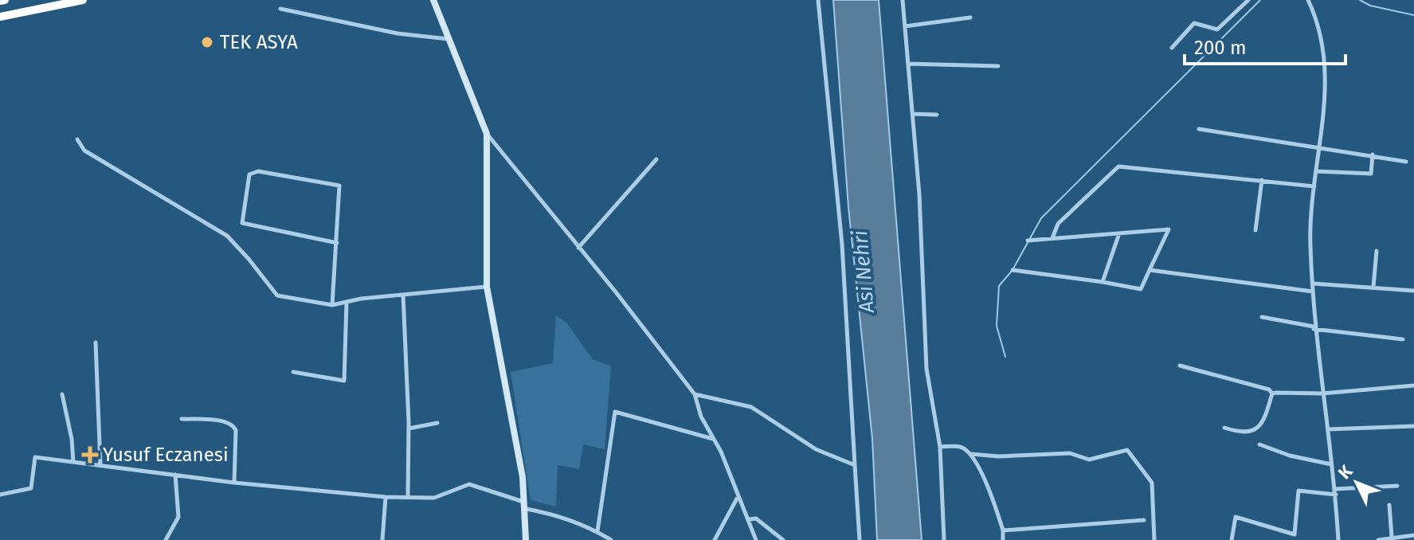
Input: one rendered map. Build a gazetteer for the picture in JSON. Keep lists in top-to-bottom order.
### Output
{
  "water": ["Asi Nehri"],
  "places": {
    "other": ["TEK ASYA"],
    "health": ["Yusuf Eczanesi"]
  },
  "scale_bar": "200 m",
  "north": "top left"
}
